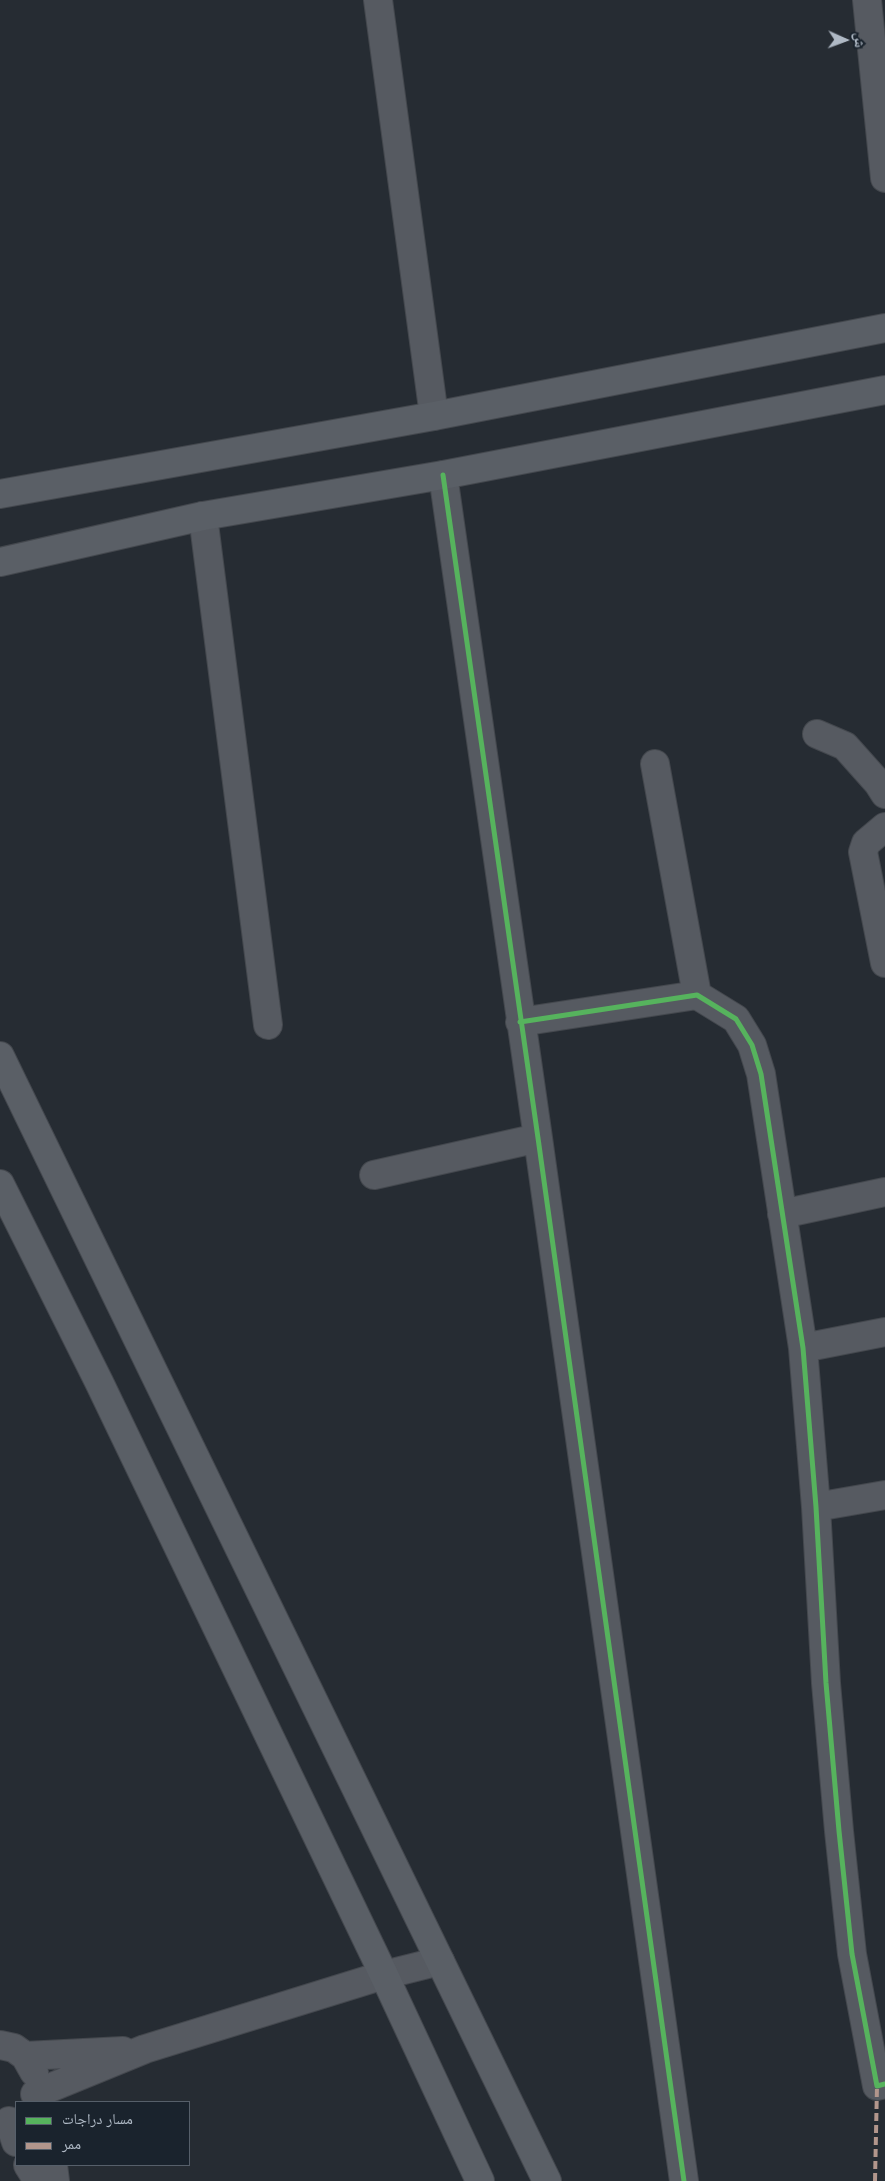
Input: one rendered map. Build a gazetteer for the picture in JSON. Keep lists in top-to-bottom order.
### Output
{
  "legend": ["مسار دراجات", "ممر"],
  "north": "right"
}
